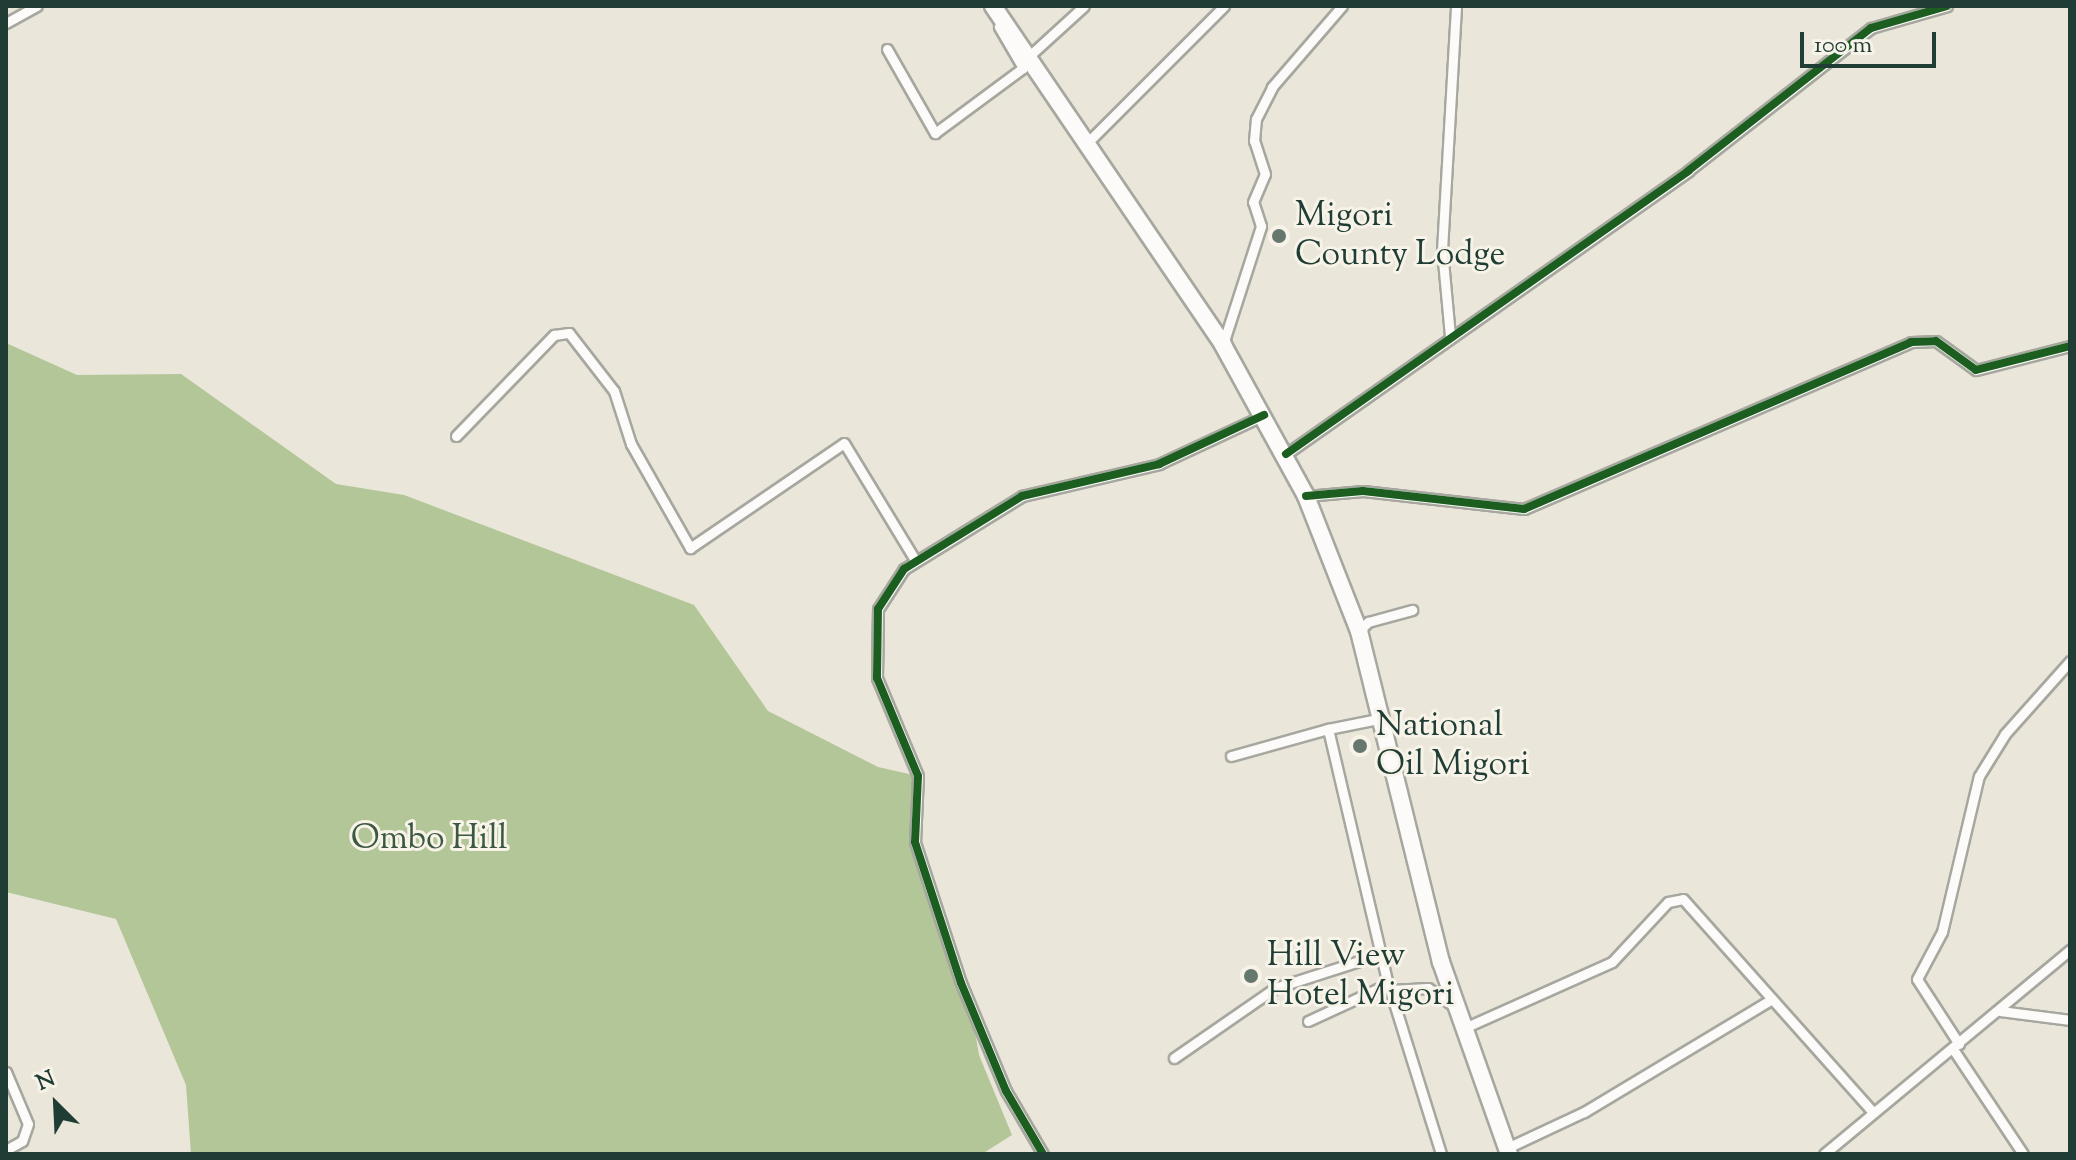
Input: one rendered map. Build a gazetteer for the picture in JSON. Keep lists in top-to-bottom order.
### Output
{
  "parks": ["Ombo Hill"],
  "places": ["Migori County Lodge", "National Oil Migori", "Hill View Hotel Migori"],
  "scale_bar": "100 m",
  "north": "top left"
}
